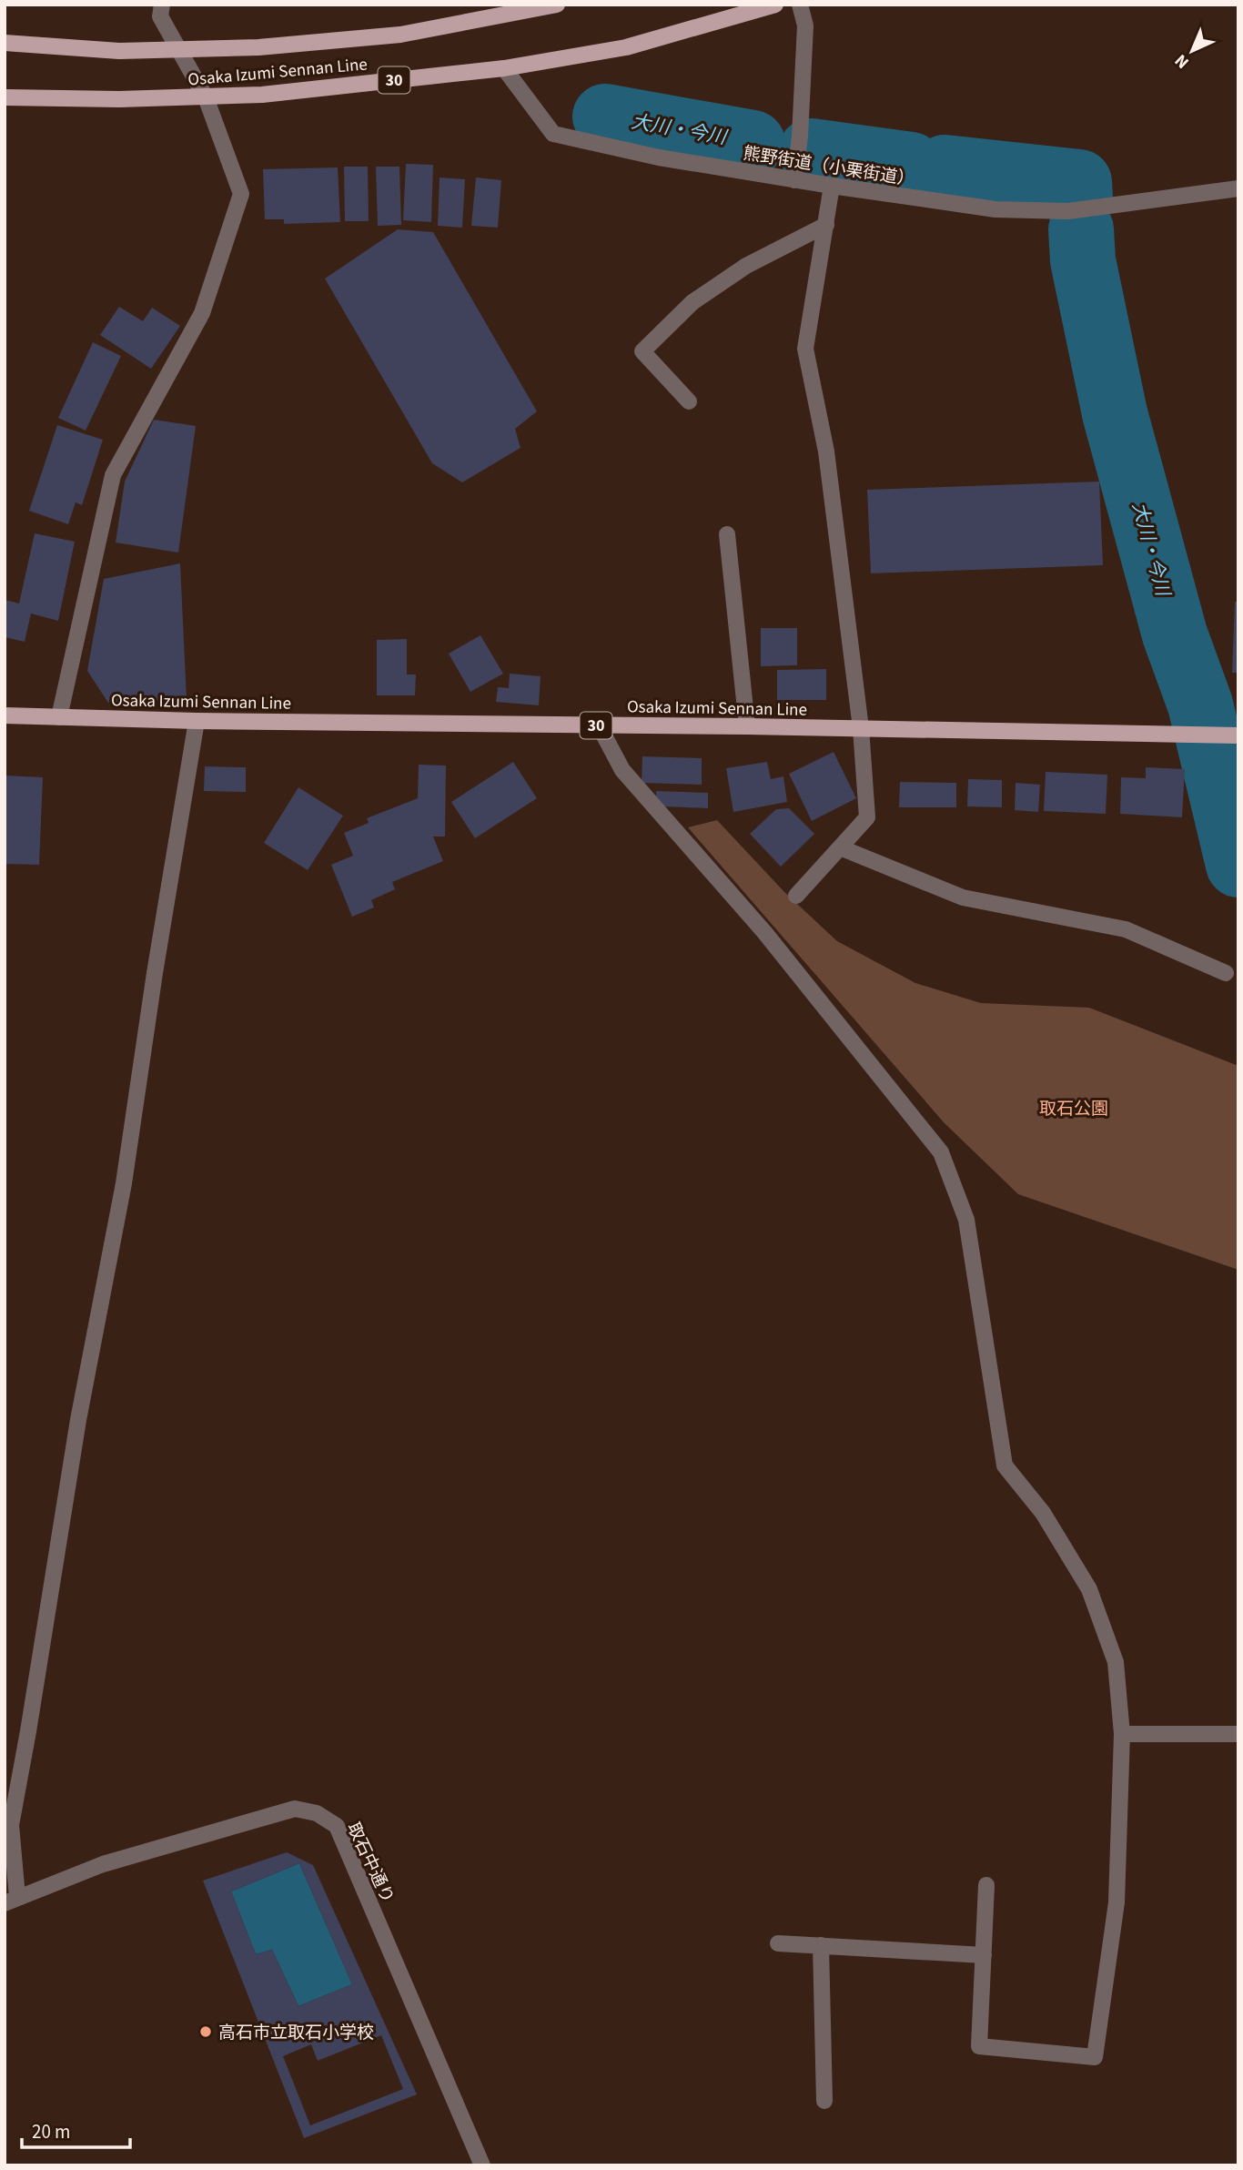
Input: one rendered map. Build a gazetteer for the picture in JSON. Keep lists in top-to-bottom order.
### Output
{
  "streets": {
    "main road": ["Osaka Izumi Sennan Line", "30"],
    "street": ["熊野街道（小栗街道）", "取石中通り"]
  },
  "crossings": [
    ["Osaka Izumi Sennan Line", "熊野街道（小栗街道）"]
  ],
  "water": ["大川・今川"],
  "parks": ["取石公園"],
  "places": ["高石市立取石小学校"],
  "scale_bar": "20 m",
  "north": "bottom left"
}
